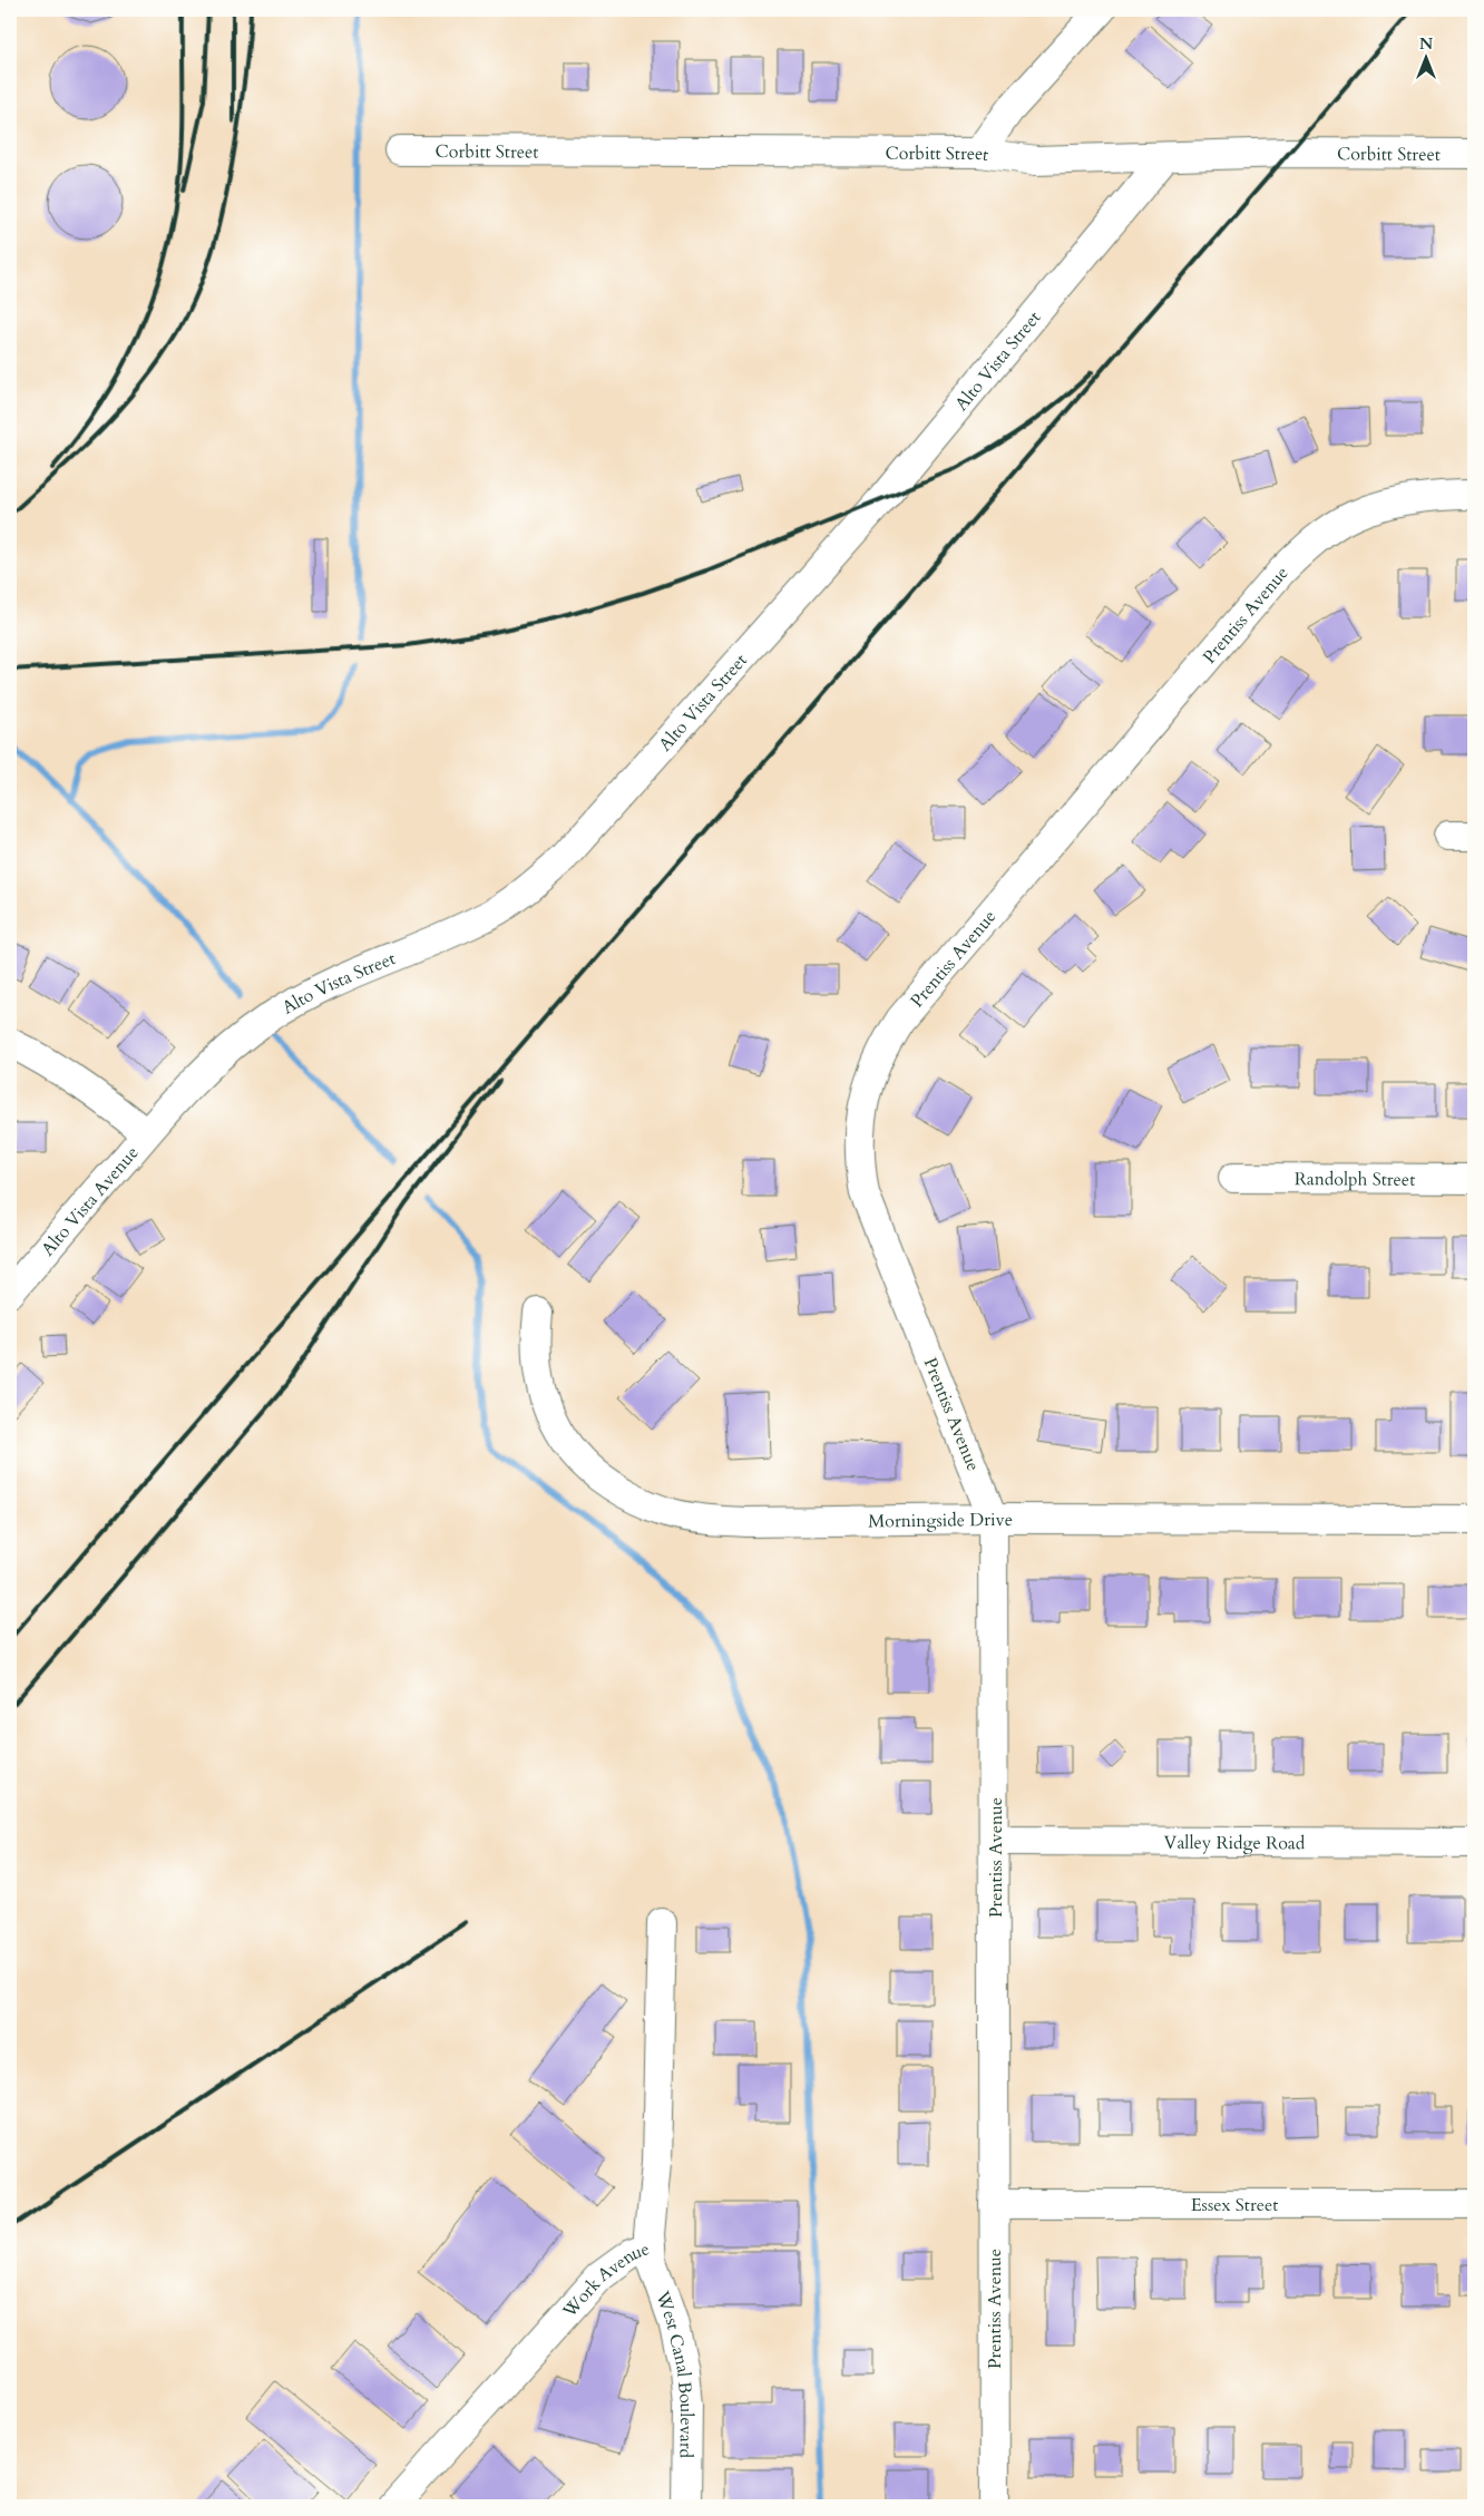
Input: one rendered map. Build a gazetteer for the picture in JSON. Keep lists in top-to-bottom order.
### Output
{
  "streets": {
    "street": [
      "Corbitt Street",
      "Alto Vista Street",
      "Prentiss Avenue",
      "Randolph Street",
      "Alto Vista Avenue",
      "Morningside Drive",
      "Valley Ridge Road",
      "Essex Street",
      "Work Avenue",
      "West Canal Boulevard"
    ]
  },
  "crossings": [
    ["Corbitt Street", "Alto Vista Street"],
    ["Alto Vista Street", "Alto Vista Avenue"],
    ["Prentiss Avenue", "Morningside Drive"],
    ["Prentiss Avenue", "Valley Ridge Road"],
    ["Prentiss Avenue", "Essex Street"],
    ["Work Avenue", "West Canal Boulevard"]
  ],
  "north": "top"
}
